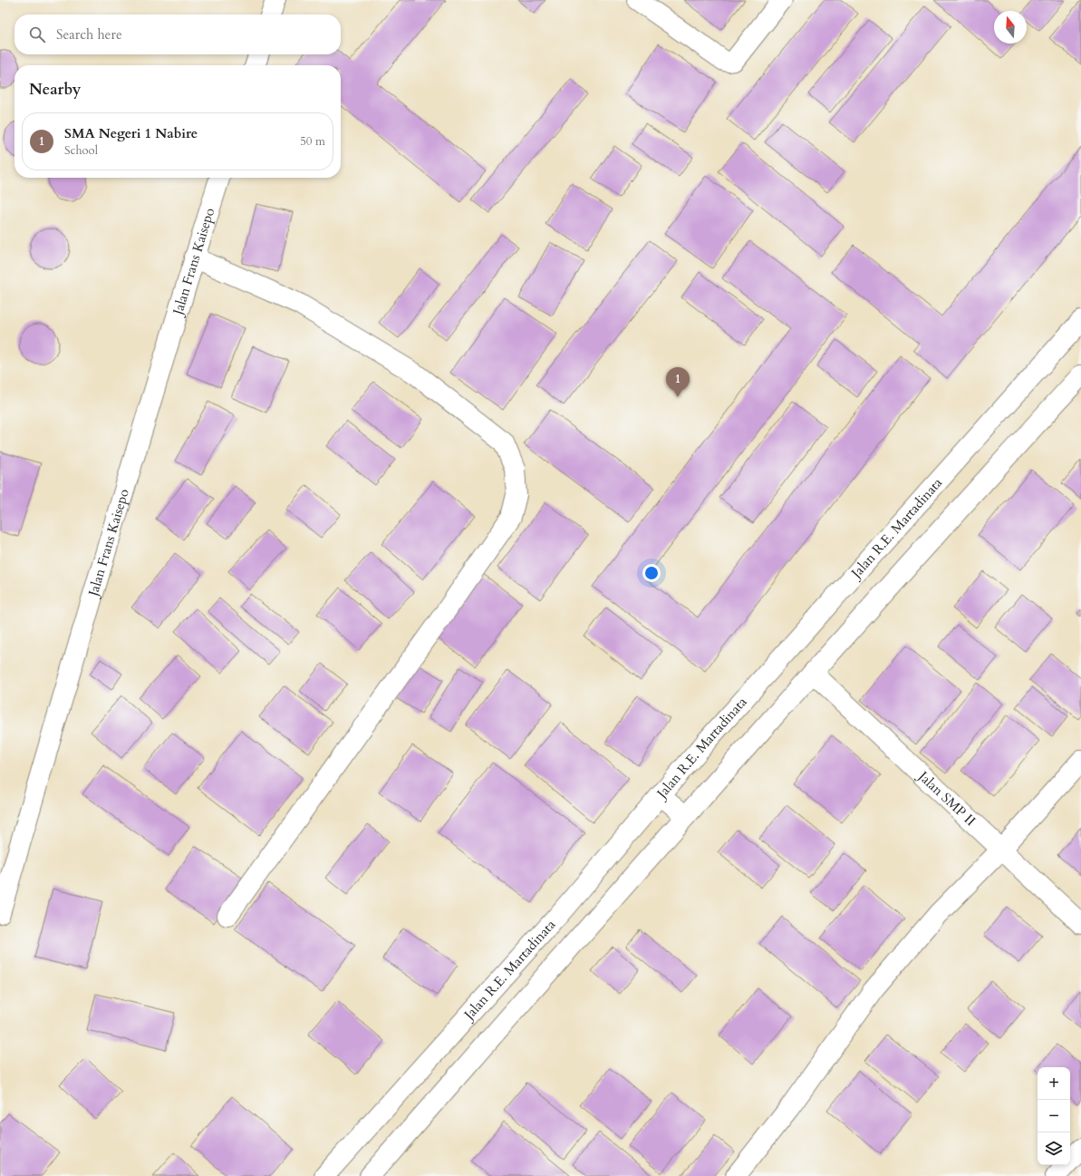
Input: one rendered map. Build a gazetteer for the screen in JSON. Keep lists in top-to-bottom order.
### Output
{
  "streets": {
    "main road": ["Jalan Frans Kaisepo", "Jalan R.E. Martadinata", "Jalan SMP II"]
  },
  "north": "top",
  "page": {
    "search": "Search here",
    "heading": "Nearby",
    "list": [
      {
        "mark": "1",
        "name": "SMA Negeri 1 Nabire",
        "note": "School",
        "value": "50 m"
      }
    ],
    "pins": "1",
    "map_buttons": ["+", "−"]
  }
}
